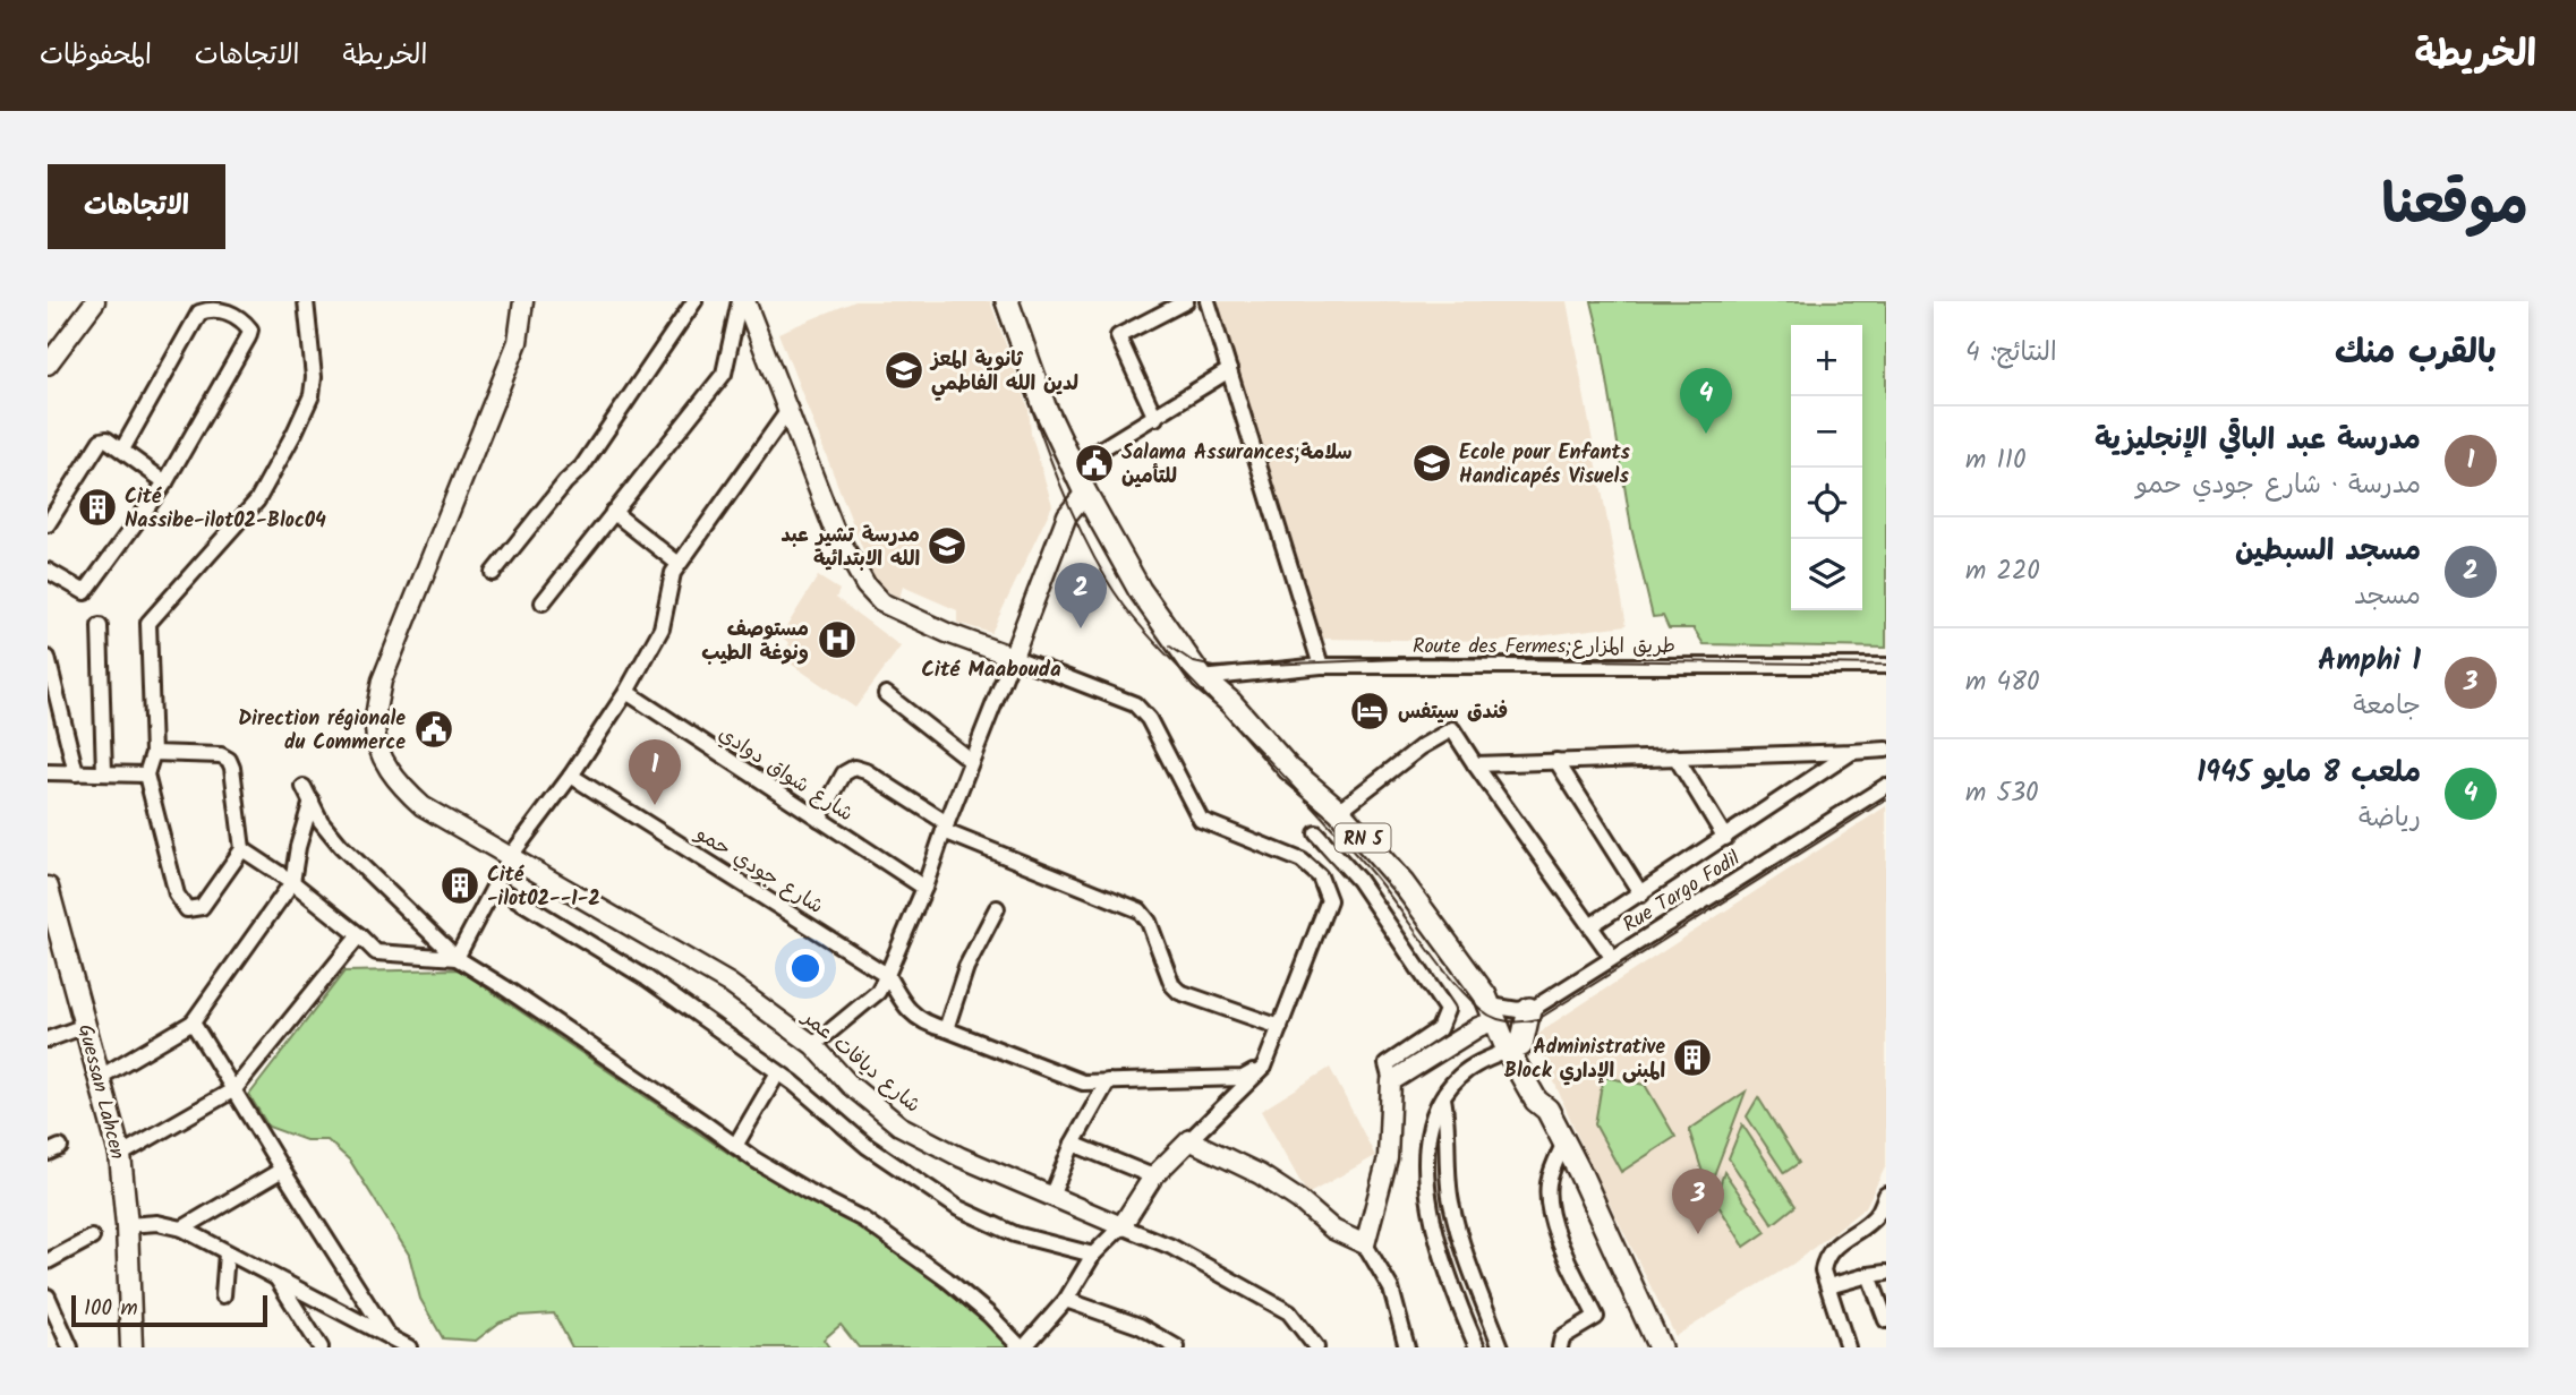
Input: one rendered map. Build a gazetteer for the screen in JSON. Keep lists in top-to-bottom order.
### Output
{
  "streets": {
    "main road": ["RN 5", "Guessan Lahcen"],
    "street": [
      "Route des Fermes;طريق المزارع",
      "شارع شواق دوادي",
      "شارع جودي حمو",
      "Rue Targo Fodil",
      "شارع ديافات عمر"
    ]
  },
  "crossings": [
    ["Route des Fermes;طريق المزارع", "RN 5"]
  ],
  "districts": ["Cité Maabouda"],
  "places": {
    "school or university": ["ثانوية المعز لدين الله الفاطمي", "Ecole pour Enfants Handicapés Visuels", "مدرسة تشير عبد الله الابتدائية"],
    "public building": ["Salama Assurances;سلامة للتأمين", "Direction régionale du Commerce"],
    "building": ["Cité Nassibe-ilot02-Bloc04", "Cité -ilot02--1-2", "Administrative Block المبنى الإداري"],
    "hospital": ["مستوصف ونوغة الطيب"],
    "hotel": ["فندق سيتفس"]
  },
  "scale_bar": "100 m",
  "page": {
    "header": "الخريطة",
    "nav": ["الخريطة", "الاتجاهات", "المحفوظات"],
    "title": "موقعنا",
    "buttons": "الاتجاهات",
    "heading": ["بالقرب منك", "النتائج: 4"],
    "map_buttons": ["+", "−"],
    "pins": [
      "4",
      "2",
      "1",
      "3"
    ],
    "list": [
      {
        "mark": "1",
        "name": "مدرسة عبد الباقي الإنجليزية",
        "note": "مدرسة · شارع جودي حمو",
        "value": "110 m"
      },
      {
        "mark": "2",
        "name": "مسجد السبطين",
        "note": "مسجد",
        "value": "220 m"
      },
      {
        "mark": "3",
        "name": "Amphi 1",
        "note": "جامعة",
        "value": "480 m"
      },
      {
        "mark": "4",
        "name": "ملعب 8 مايو 1945",
        "note": "رياضة",
        "value": "530 m"
      }
    ],
    "scale": "100 m"
  }
}
